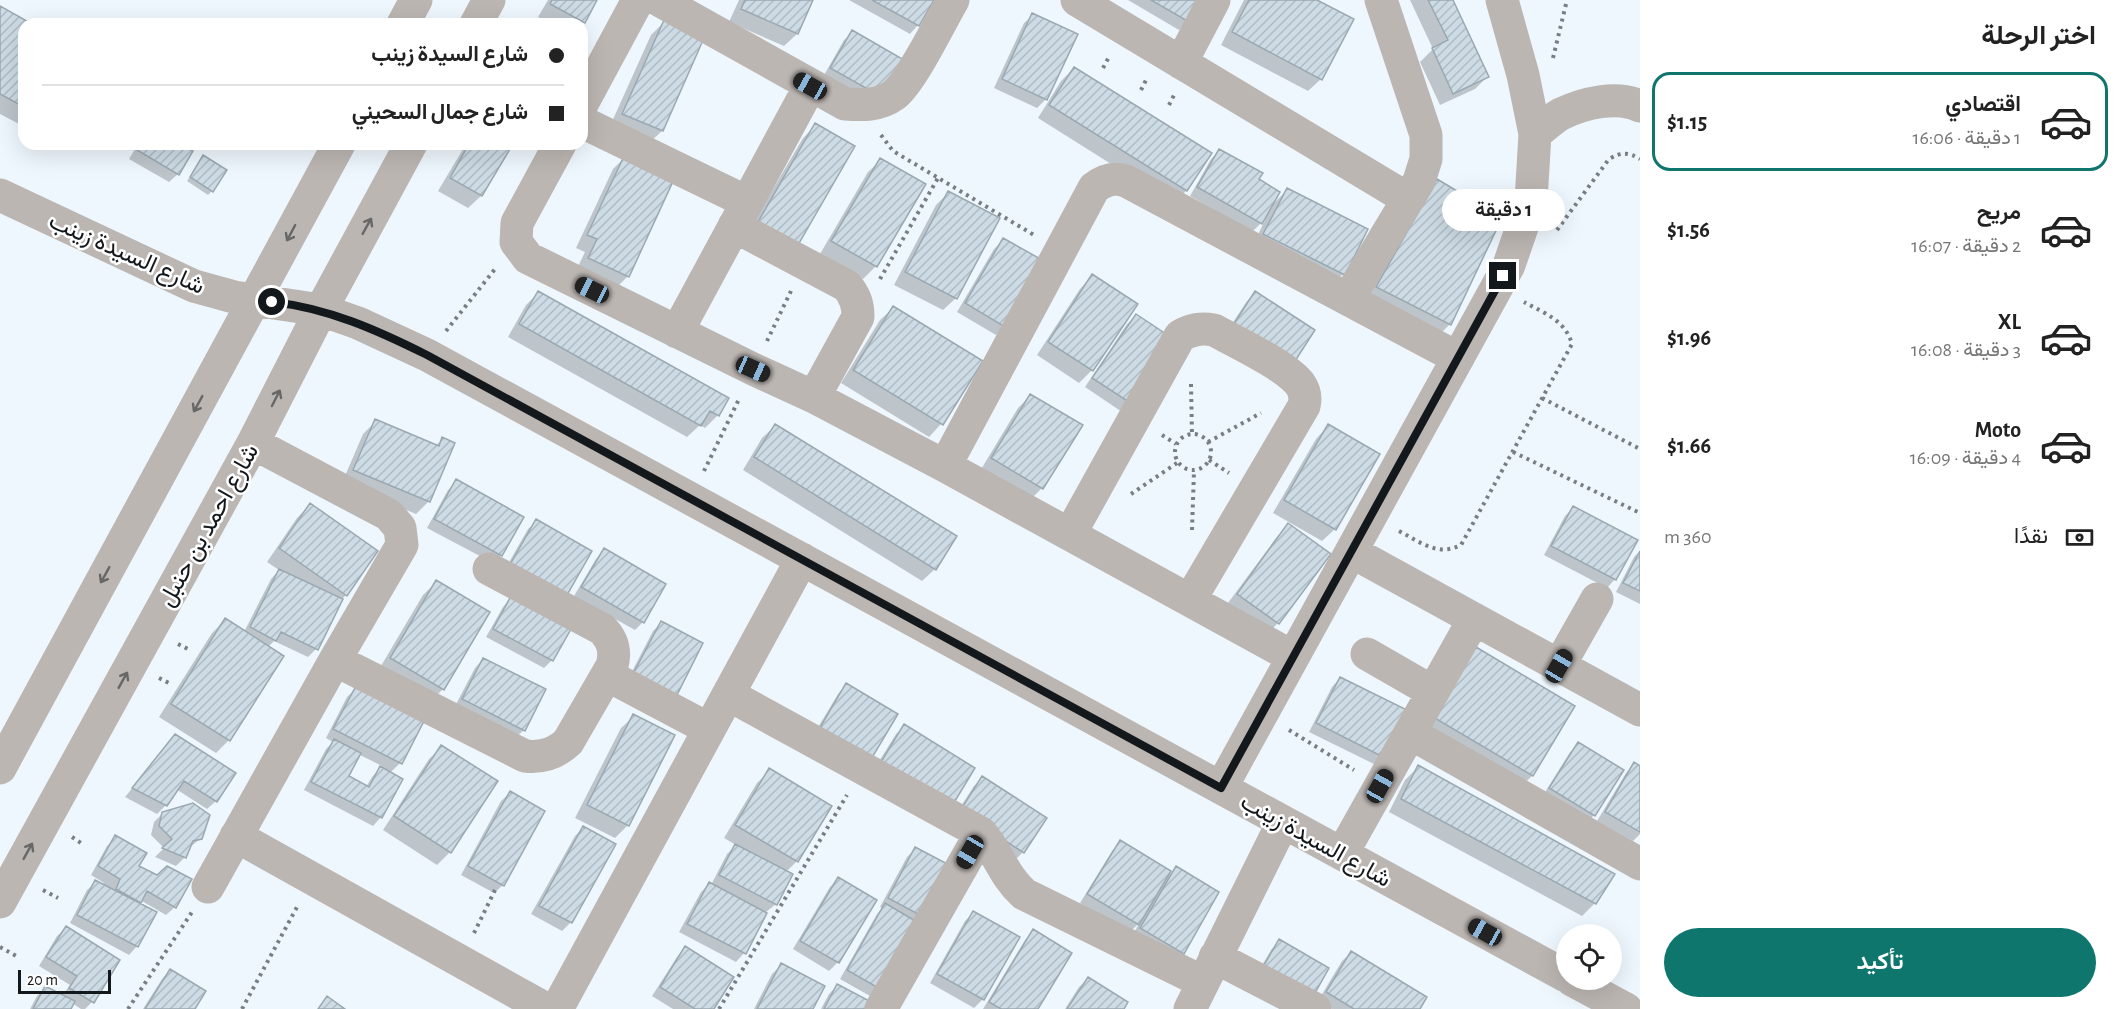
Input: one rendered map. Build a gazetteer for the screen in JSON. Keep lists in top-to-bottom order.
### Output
{
  "streets": {
    "street": ["شارع السيدة زينب", "شارع احمد بن حنبل"]
  },
  "crossings": [
    ["شارع السيدة زينب", "شارع احمد بن حنبل"]
  ],
  "scale_bar": "20 m",
  "page": {
    "heading": "اختر الرحلة",
    "banner": ["شارع السيدة زينب", "شارع جمال السحيني"],
    "list": [
      {
        "name": "اقتصادي",
        "note": "1 دقيقة · 16:06",
        "value": "$1.15"
      },
      {
        "name": "مريح",
        "note": "2 دقيقة · 16:07",
        "value": "$1.56"
      },
      {
        "name": "XL",
        "note": "3 دقيقة · 16:08",
        "value": "$1.96"
      },
      {
        "name": "Moto",
        "note": "4 دقيقة · 16:09",
        "value": "$1.66"
      }
    ],
    "bubble": "1 دقيقة",
    "pay": ["نقدًا", "360 m"],
    "buttons": "تأكيد",
    "scale": "20 m"
  }
}
